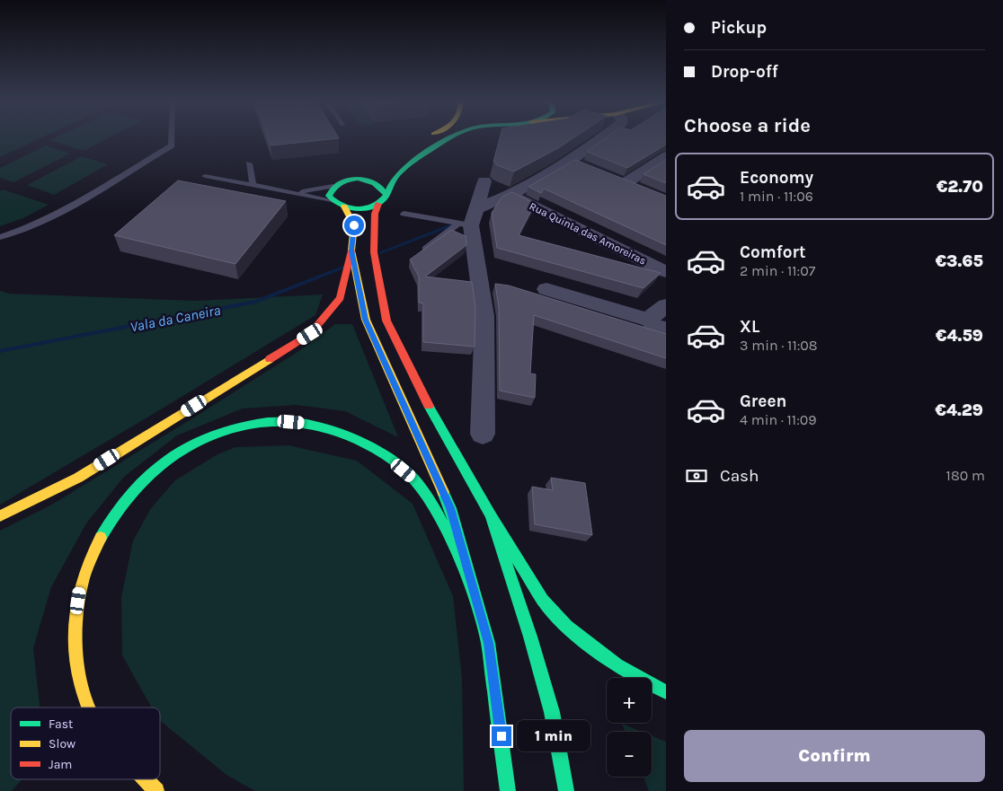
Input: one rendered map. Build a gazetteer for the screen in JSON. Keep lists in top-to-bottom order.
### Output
{
  "streets": {
    "street": ["Rua Quinta das Amoreiras"]
  },
  "water": ["Vala da Caneira"],
  "legend": ["Fast", "Slow", "Jam"],
  "page": {
    "banner": ["Pickup", "Drop-off"],
    "heading": "Choose a ride",
    "list": [
      {
        "name": "Economy",
        "note": "1 min · 11:06",
        "value": "€2.70"
      },
      {
        "name": "Comfort",
        "note": "2 min · 11:07",
        "value": "€3.65"
      },
      {
        "name": "XL",
        "note": "3 min · 11:08",
        "value": "€4.59"
      },
      {
        "name": "Green",
        "note": "4 min · 11:09",
        "value": "€4.29"
      }
    ],
    "pay": ["Cash", "180 m"],
    "map_buttons": ["+", "−"],
    "bubble": "1 min",
    "buttons": "Confirm"
  }
}
